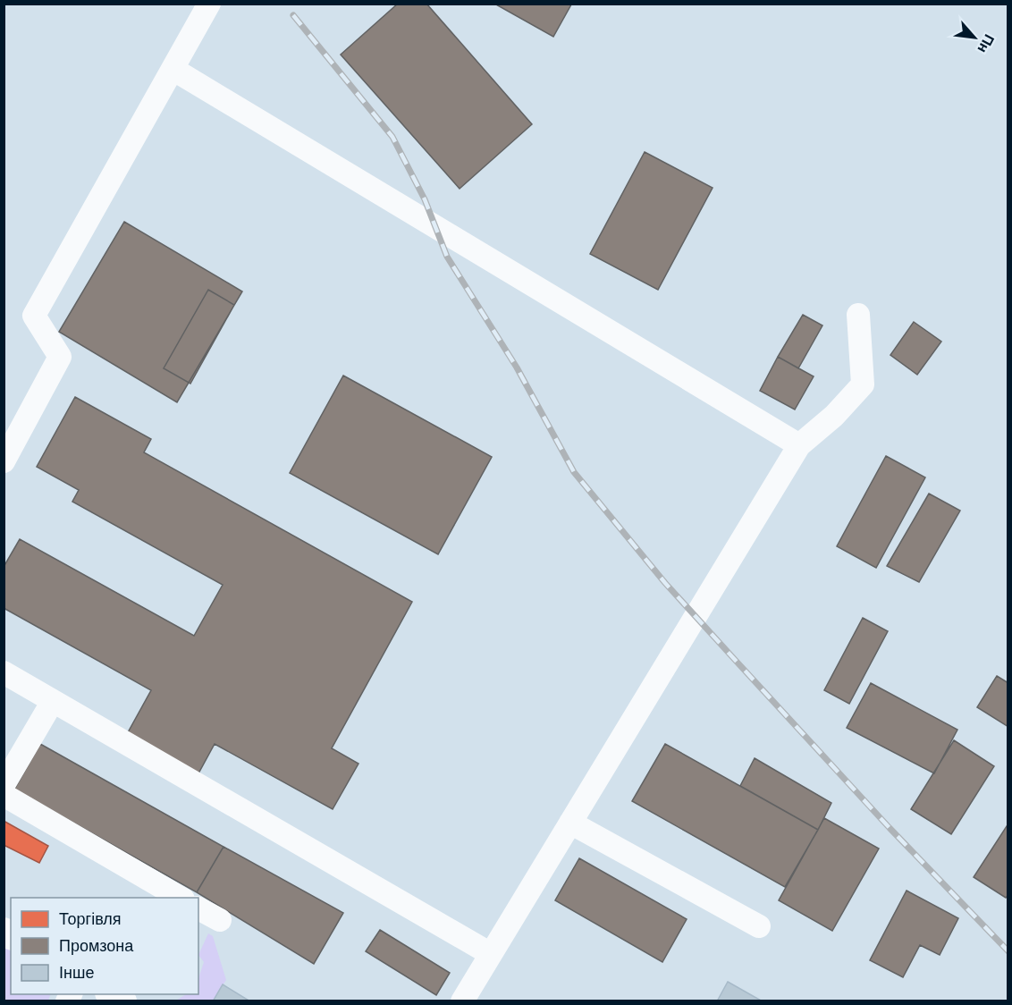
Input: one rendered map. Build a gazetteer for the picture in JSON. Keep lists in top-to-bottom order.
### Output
{
  "legend": ["Торгівля", "Промзона", "Інше"],
  "north": "bottom right"
}
